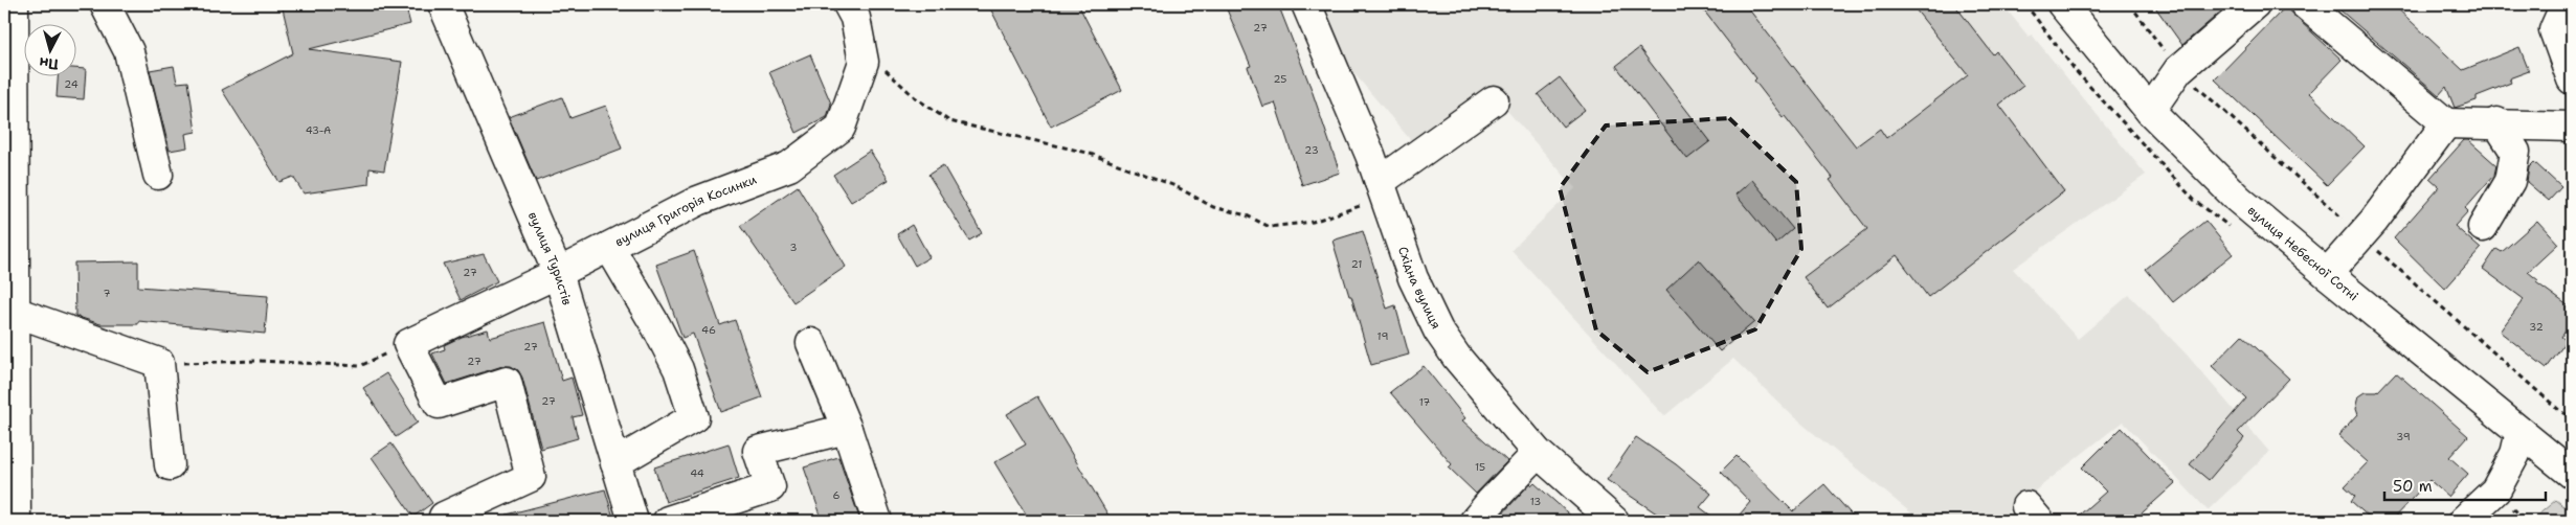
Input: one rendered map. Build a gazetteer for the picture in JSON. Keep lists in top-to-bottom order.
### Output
{
  "streets": {
    "street": [
      "вулиця Григорія Косинки",
      "вулиця Небесної Сотні",
      "вулиця Туристів",
      "Східна вулиця"
    ]
  },
  "crossings": [
    ["вулиця Григорія Косинки", "вулиця Туристів"]
  ],
  "house_numbers": [
    "27",
    "25",
    "24",
    "43-А",
    "23",
    "3",
    "21",
    "27",
    "7",
    "32",
    "46",
    "19",
    "27",
    "27",
    "27",
    "17",
    "39",
    "15",
    "44",
    "6",
    "13"
  ],
  "scale_bar": "50 m",
  "north": "bottom"
}
